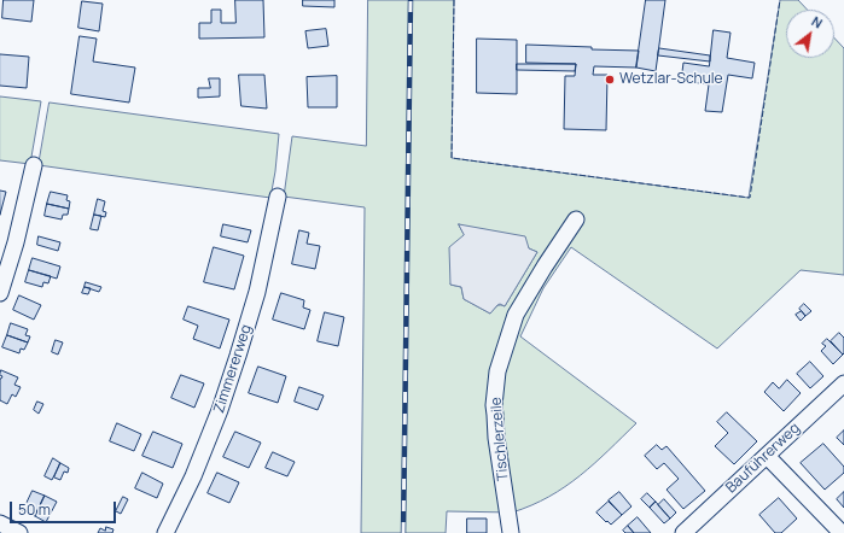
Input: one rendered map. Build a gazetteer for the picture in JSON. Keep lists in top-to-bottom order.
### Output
{
  "streets": {
    "street": ["Zimmererweg", "Tischlerzeile", "Bauführerweg"]
  },
  "places": ["Wetzlar-Schule"],
  "scale_bar": "50 m",
  "north": "top right"
}
